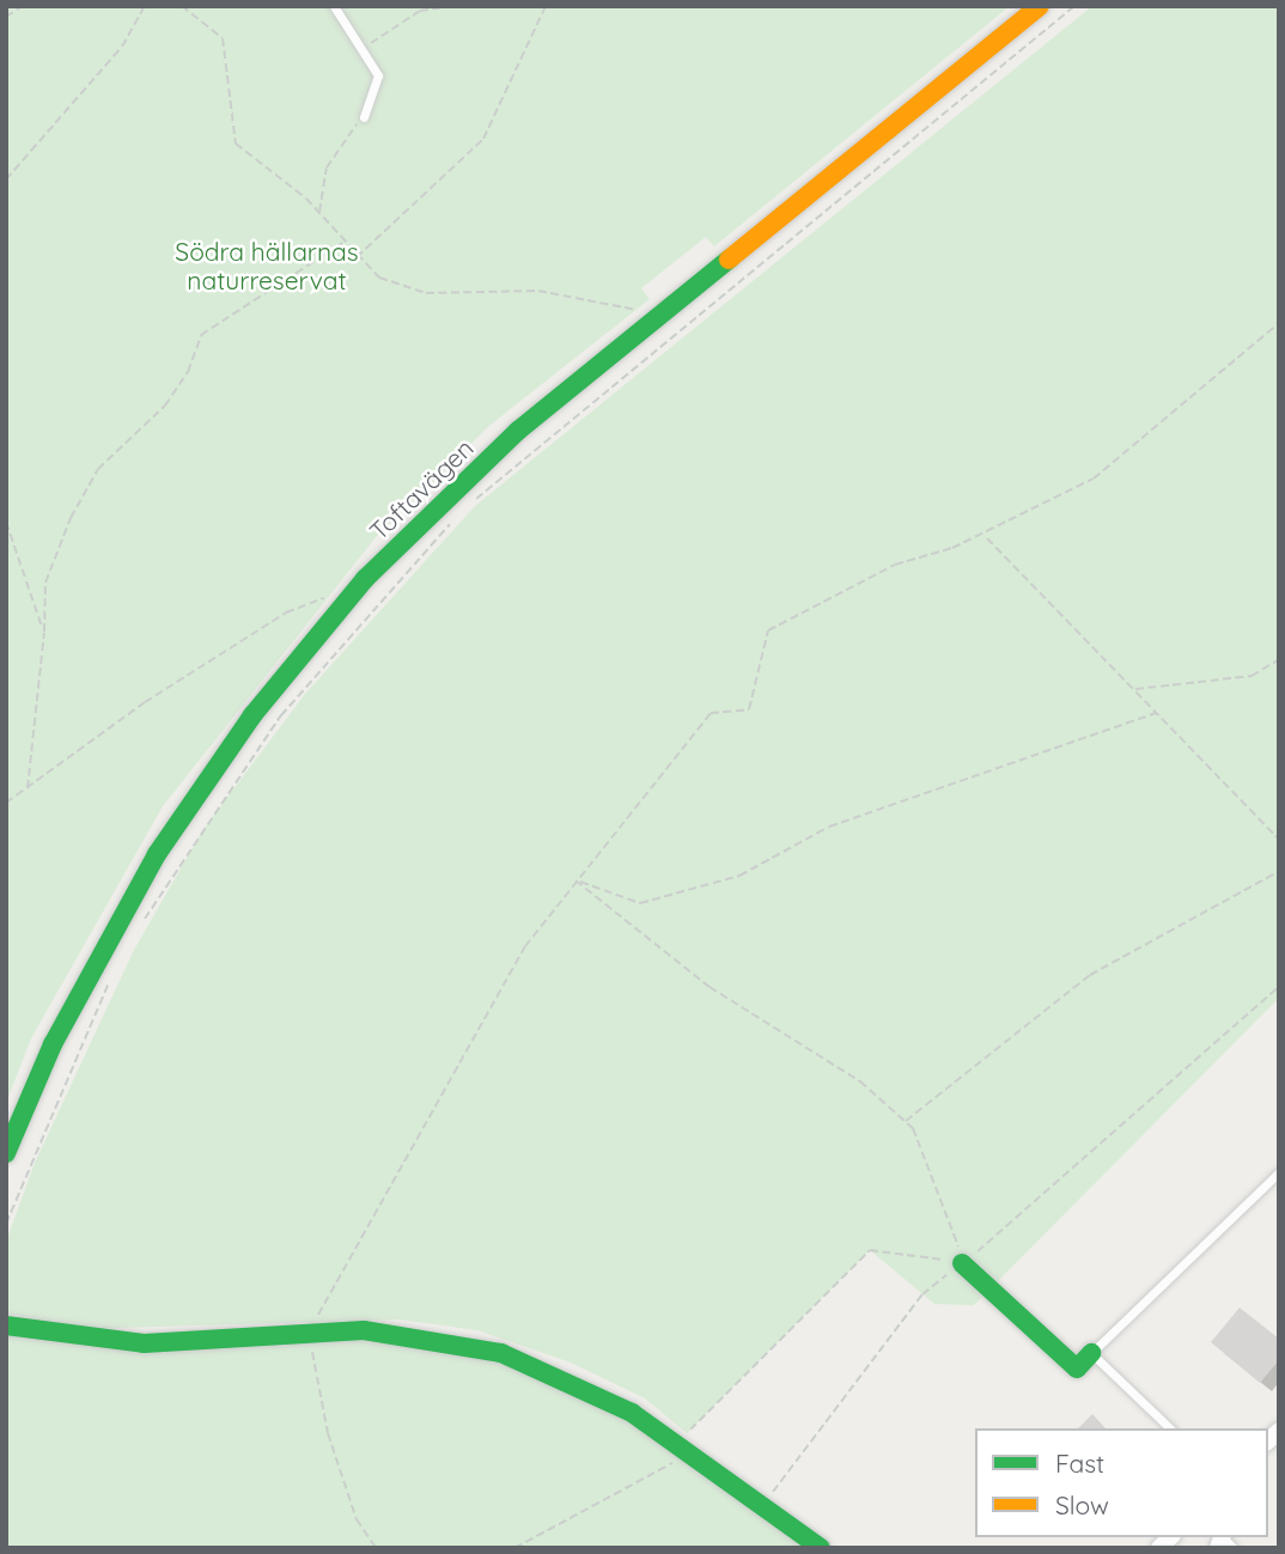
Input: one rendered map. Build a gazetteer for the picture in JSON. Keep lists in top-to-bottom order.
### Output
{
  "streets": {
    "main road": ["Toftavägen"]
  },
  "parks": ["Södra hällarnas naturreservat"],
  "legend": ["Fast", "Slow"]
}
